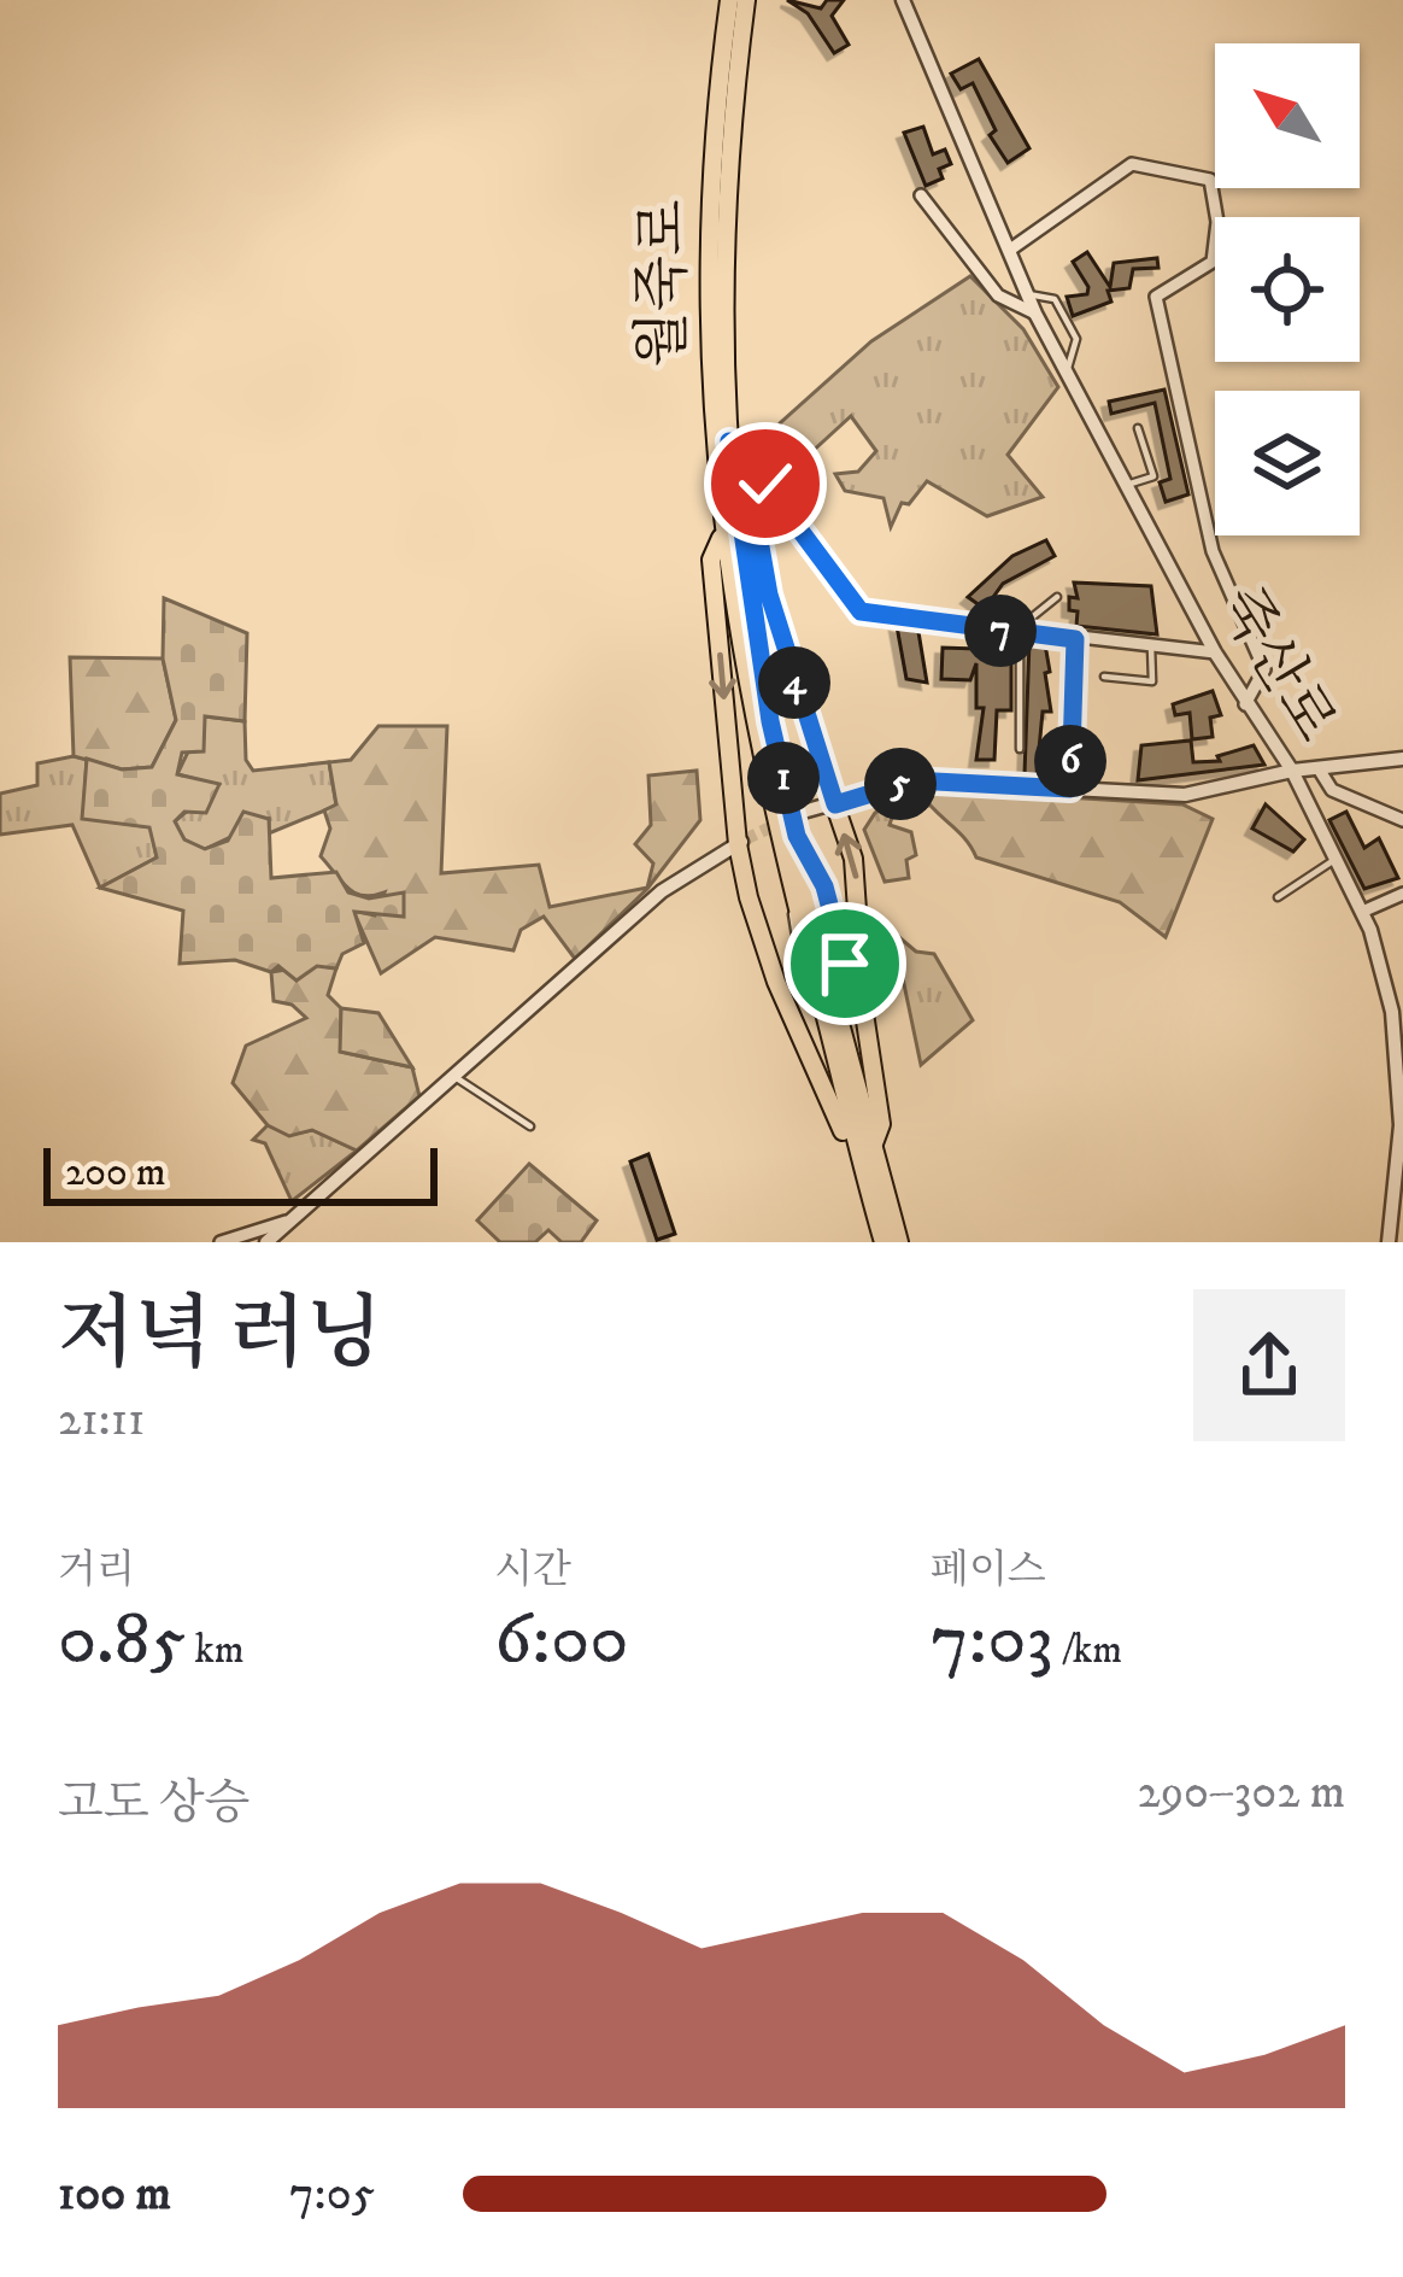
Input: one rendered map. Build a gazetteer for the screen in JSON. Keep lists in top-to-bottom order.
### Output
{
  "streets": {
    "main road": ["월죽로"],
    "street": ["죽산로"]
  },
  "scale_bar": "200 m",
  "north": "top left",
  "page": {
    "pins": [
      "7",
      "4",
      "6",
      "1",
      "5"
    ],
    "scale": "200 m",
    "heading": ["저녁 러닝", "21:11"],
    "stats": [
      ["거리", "0.85 km"],
      ["시간", "6:00"],
      ["페이스", "7:03 /km"]
    ],
    "chart": ["고도 상승", "290–302 m"],
    "list": [
      {
        "name": "100 m",
        "note": "7:05"
      }
    ]
  }
}
